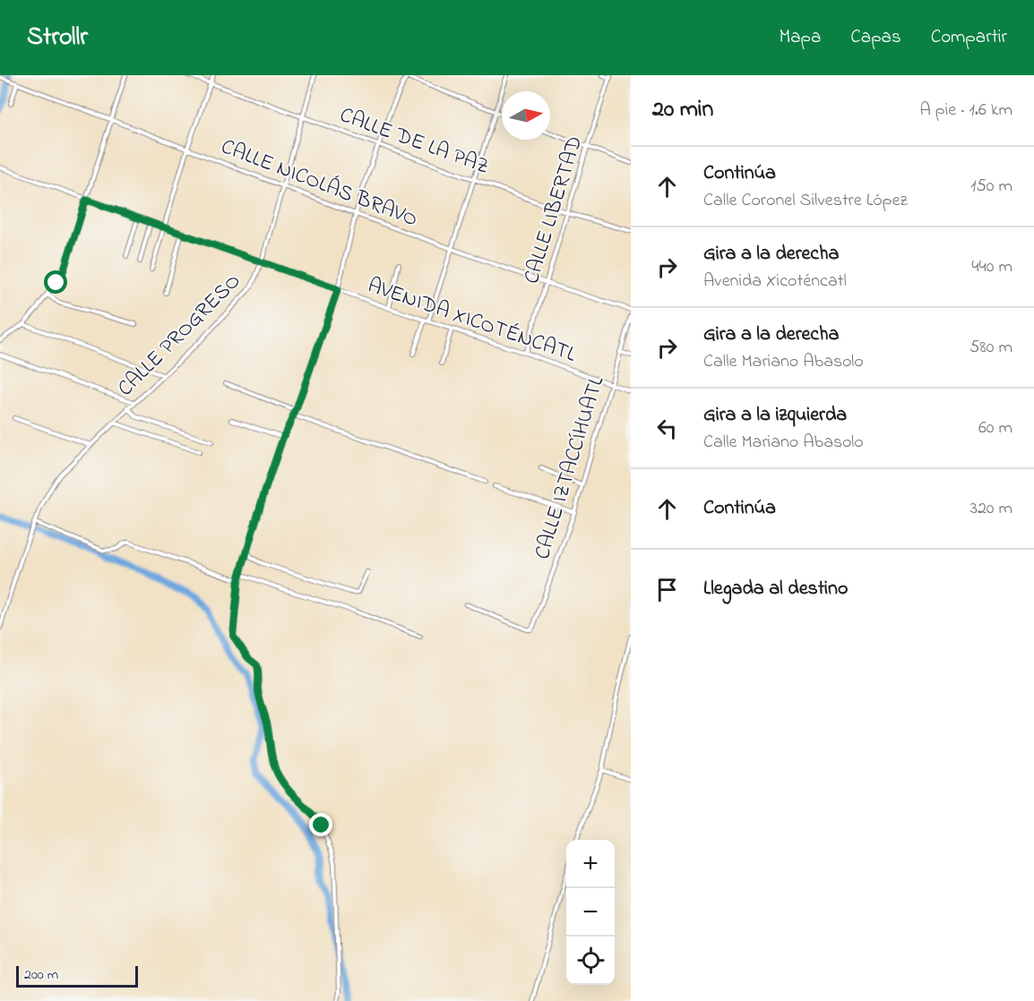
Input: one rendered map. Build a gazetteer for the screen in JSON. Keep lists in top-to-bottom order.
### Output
{
  "streets": {
    "street": [
      "CALLE DE LA PAZ",
      "CALLE NICOLÁS BRAVO",
      "CALLE LIBERTAD",
      "AVENIDA XICOTÉNCATL",
      "CALLE PROGRESO",
      "CALLE IZTACCÍHUATL"
    ]
  },
  "crossings": [
    ["CALLE DE LA PAZ", "CALLE LIBERTAD"],
    ["CALLE DE LA PAZ", "CALLE PROGRESO"],
    ["CALLE NICOLÁS BRAVO", "CALLE LIBERTAD"],
    ["CALLE NICOLÁS BRAVO", "CALLE PROGRESO"],
    ["CALLE LIBERTAD", "AVENIDA XICOTÉNCATL"],
    ["AVENIDA XICOTÉNCATL", "CALLE PROGRESO"],
    ["AVENIDA XICOTÉNCATL", "CALLE IZTACCÍHUATL"]
  ],
  "scale_bar": "200 m",
  "north": "right",
  "page": {
    "header": "Strollr",
    "nav": ["Mapa", "Capas", "Compartir"],
    "heading": ["20 min", "A pie · 1.6 km"],
    "list": [
      ["Continúa", "Calle Coronel Silvestre López", "150 m"],
      ["Gira a la derecha", "Avenida Xicoténcatl", "440 m"],
      ["Gira a la derecha", "Calle Mariano Abasolo", "580 m"],
      ["Gira a la izquierda", "Calle Mariano Abasolo", "60 m"],
      ["Continúa", "320 m"],
      "Llegada al destino"
    ],
    "map_buttons": ["+", "−"],
    "scale": "200 m"
  }
}
